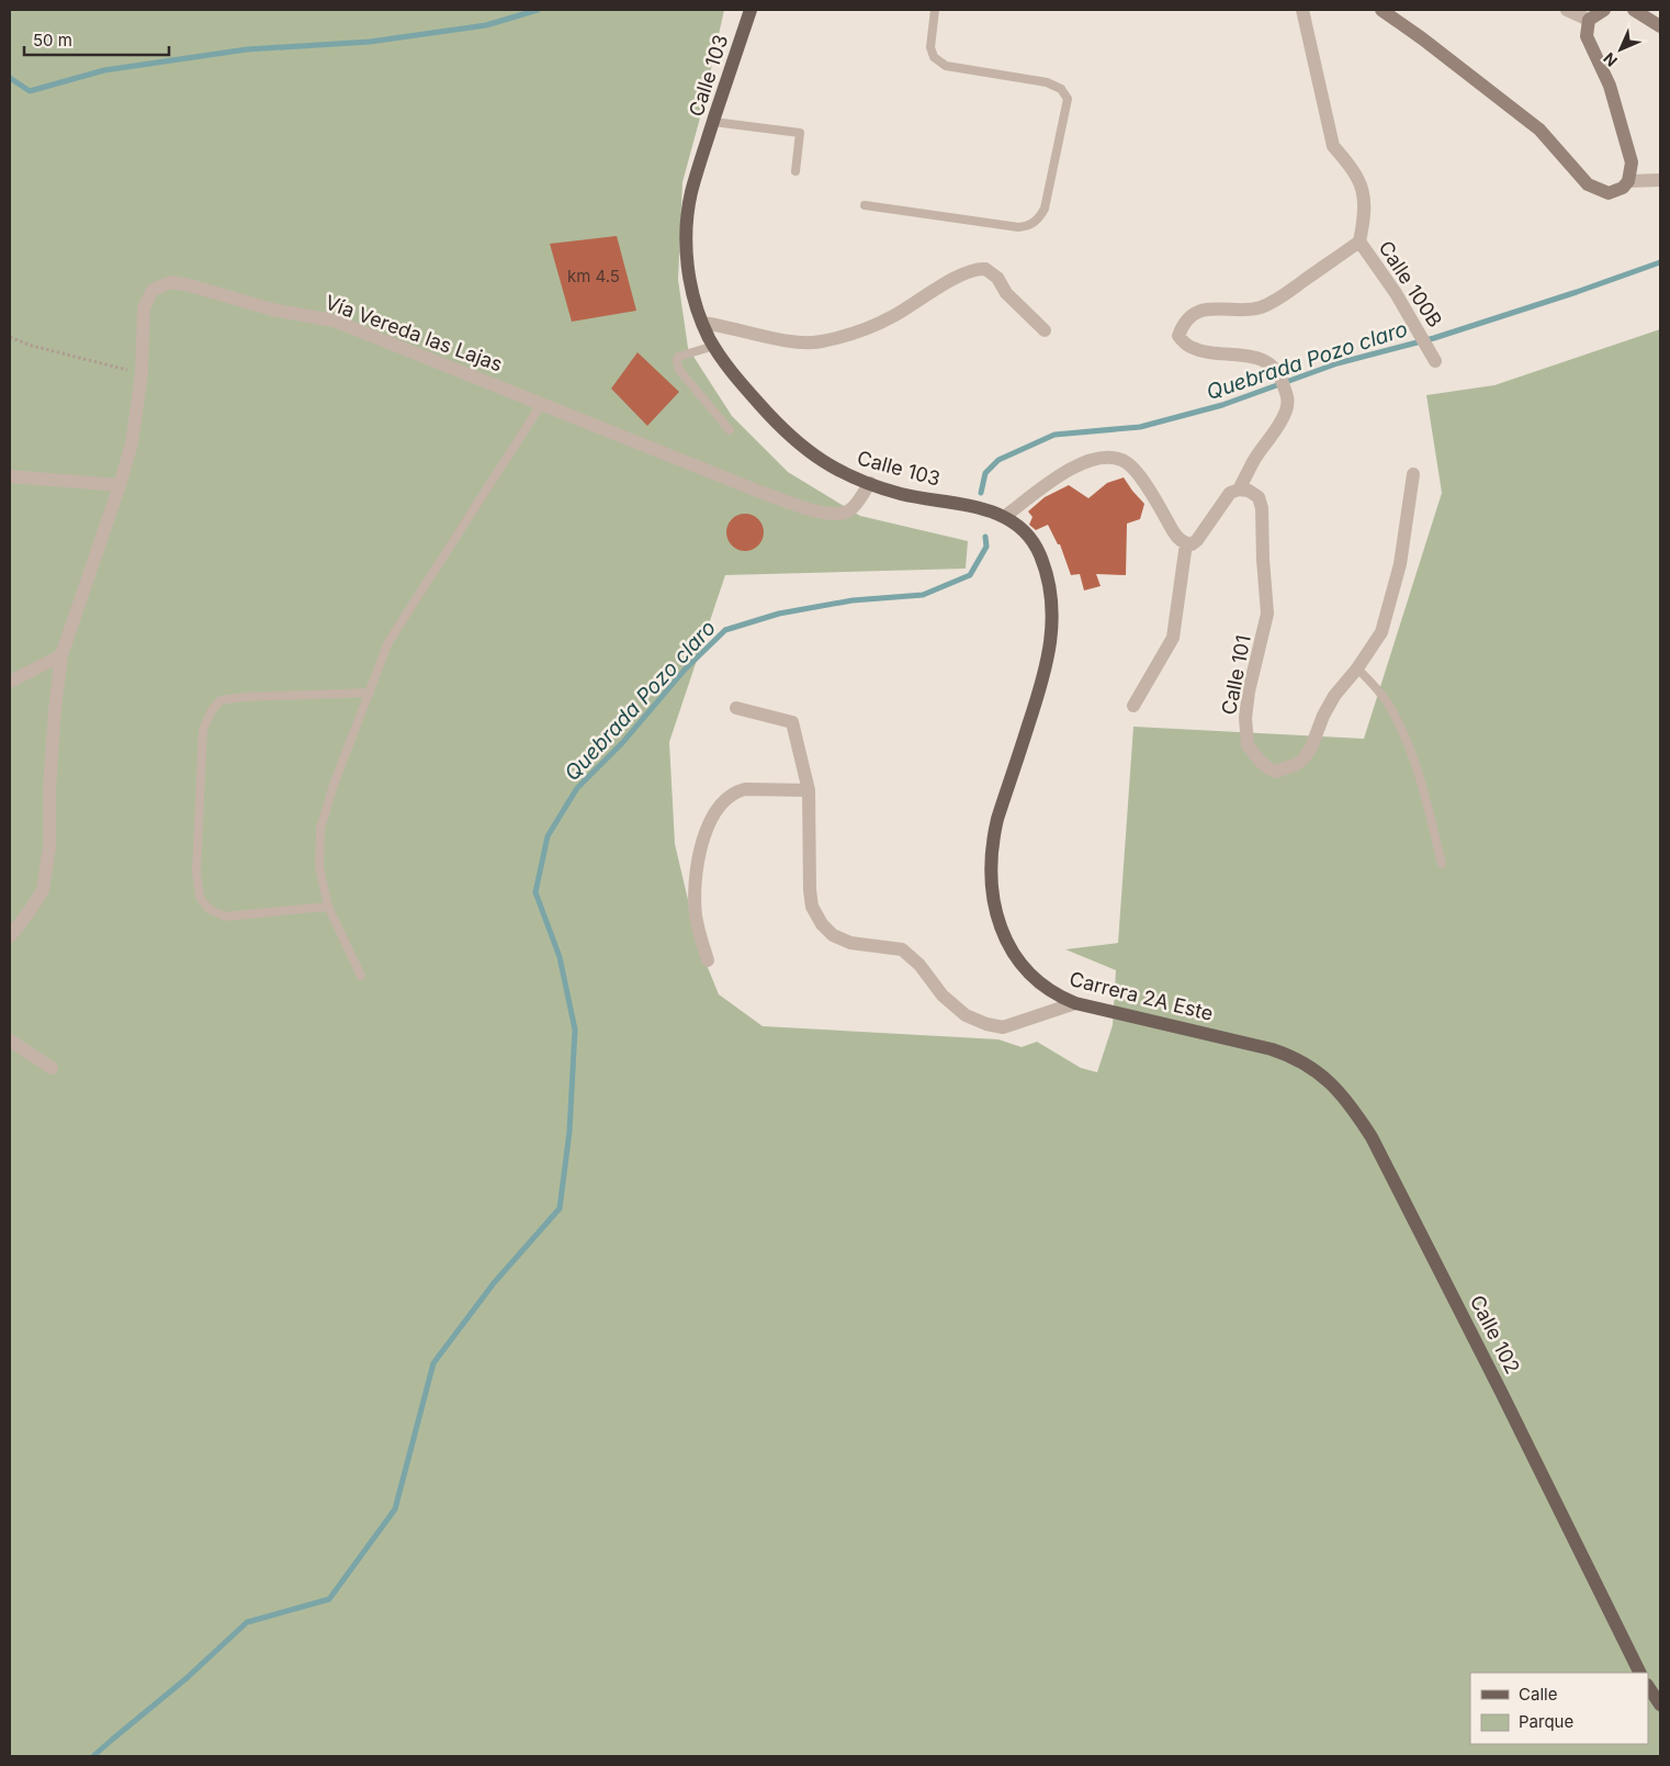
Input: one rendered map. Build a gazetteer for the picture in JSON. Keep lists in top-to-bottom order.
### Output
{
  "streets": {
    "main road": ["Calle 103", "Carrera 2A Este", "Calle 102"],
    "street": ["Calle 100B", "Vía Vereda las Lajas", "Calle 101"]
  },
  "crossings": [
    ["Calle 103", "Vía Vereda las Lajas"],
    ["Calle 103", "Carrera 2A Este"],
    ["Carrera 2A Este", "Calle 102"]
  ],
  "water": ["Quebrada Pozo claro"],
  "house_numbers": ["km 4.5"],
  "legend": ["Calle", "Parque"],
  "scale_bar": "50 m",
  "north": "bottom left"
}
